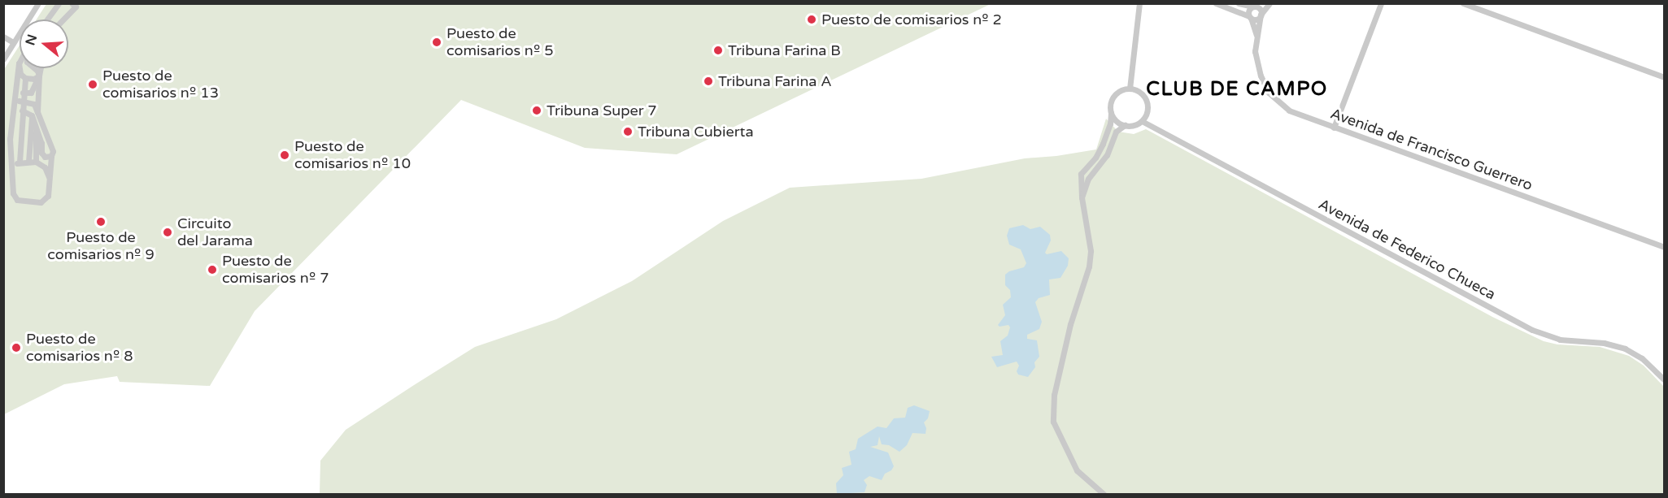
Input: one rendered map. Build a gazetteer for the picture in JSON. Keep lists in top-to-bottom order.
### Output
{
  "streets": {
    "street": ["Avenida de Francisco Guerrero", "Avenida de Federico Chueca"]
  },
  "districts": ["CLUB DE CAMPO"],
  "places": [
    "Puesto de comisarios nº 2",
    "Puesto de comisarios nº 5",
    "Tribuna Farina B",
    "Tribuna Farina A",
    "Puesto de comisarios nº 13",
    "Tribuna Super 7",
    "Tribuna Cubierta",
    "Puesto de comisarios nº 10",
    "Puesto de comisarios nº 9",
    "Circuito del Jarama",
    "Puesto de comisarios nº 7",
    "Puesto de comisarios nº 8"
  ],
  "north": "left"
}
